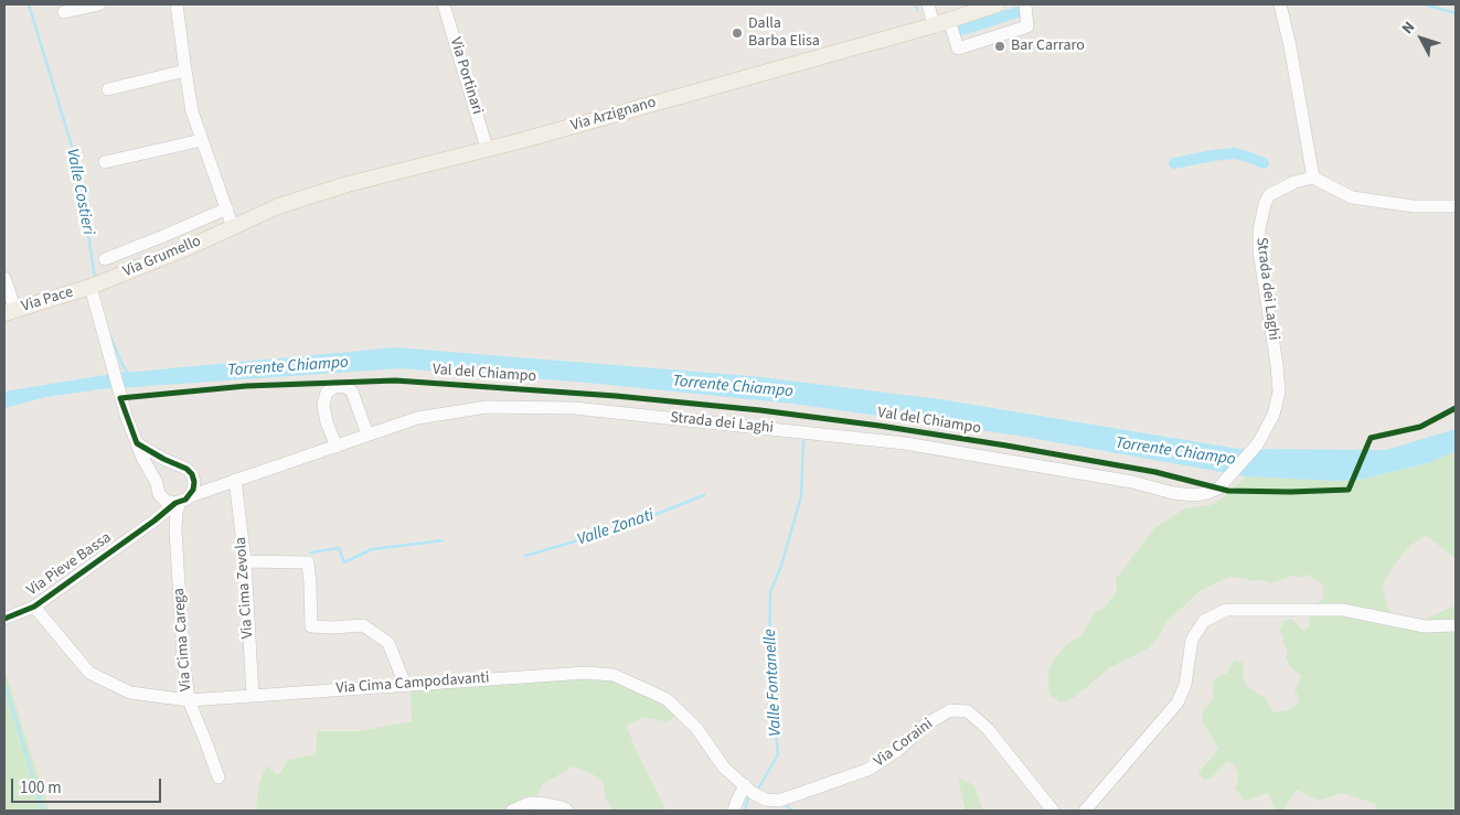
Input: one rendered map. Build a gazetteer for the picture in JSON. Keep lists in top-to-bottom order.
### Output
{
  "streets": {
    "main road": ["Via Arzignano", "Via Grumello", "Via Pace"],
    "street": [
      "Via Portinari",
      "Strada dei Laghi",
      "Via Pieve Bassa",
      "Via Cima Zevola",
      "Via Cima Carega",
      "Via Cima Campodavanti",
      "Via Coraini"
    ],
    "cycle path": ["Val del Chiampo"]
  },
  "crossings": [
    ["Via Portinari", "Via Arzignano"],
    ["Via Arzignano", "Via Grumello"],
    ["Via Grumello", "Via Pace"],
    ["Strada dei Laghi", "Via Pieve Bassa"],
    ["Strada dei Laghi", "Via Cima Zevola"],
    ["Strada dei Laghi", "Via Cima Carega"],
    ["Via Pieve Bassa", "Via Cima Carega"],
    ["Via Pieve Bassa", "Via Cima Campodavanti"],
    ["Via Cima Zevola", "Via Cima Campodavanti"],
    ["Via Cima Carega", "Via Cima Campodavanti"],
    ["Via Cima Campodavanti", "Via Coraini"]
  ],
  "water": [
    "Valle Costieri",
    "Torrente Chiampo",
    "Valle Zonati",
    "Valle Fontanelle"
  ],
  "places": ["Dalla Barba Elisa", "Bar Carraro"],
  "scale_bar": "100 m",
  "north": "top left"
}
